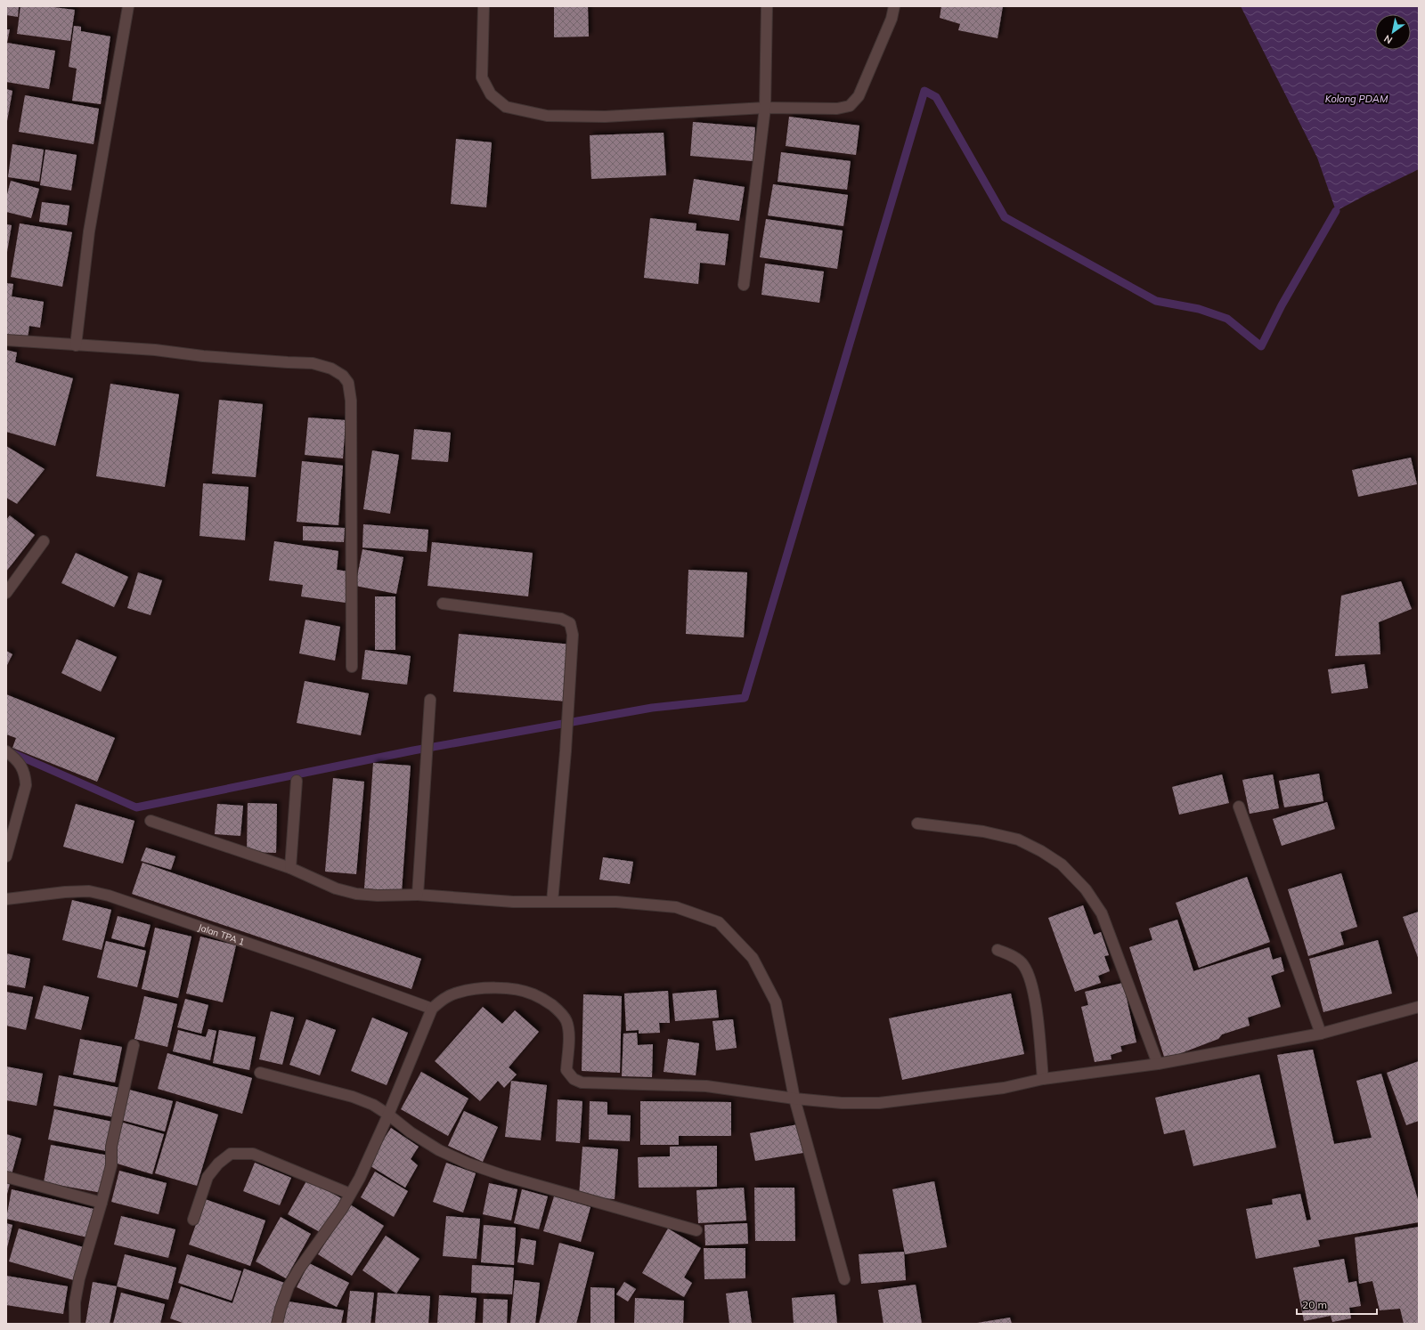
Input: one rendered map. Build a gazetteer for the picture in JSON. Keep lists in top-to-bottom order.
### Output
{
  "streets": {
    "street": ["Jalan TPA 1"]
  },
  "water": ["Kolong PDAM"],
  "scale_bar": "20 m",
  "north": "bottom left"
}
